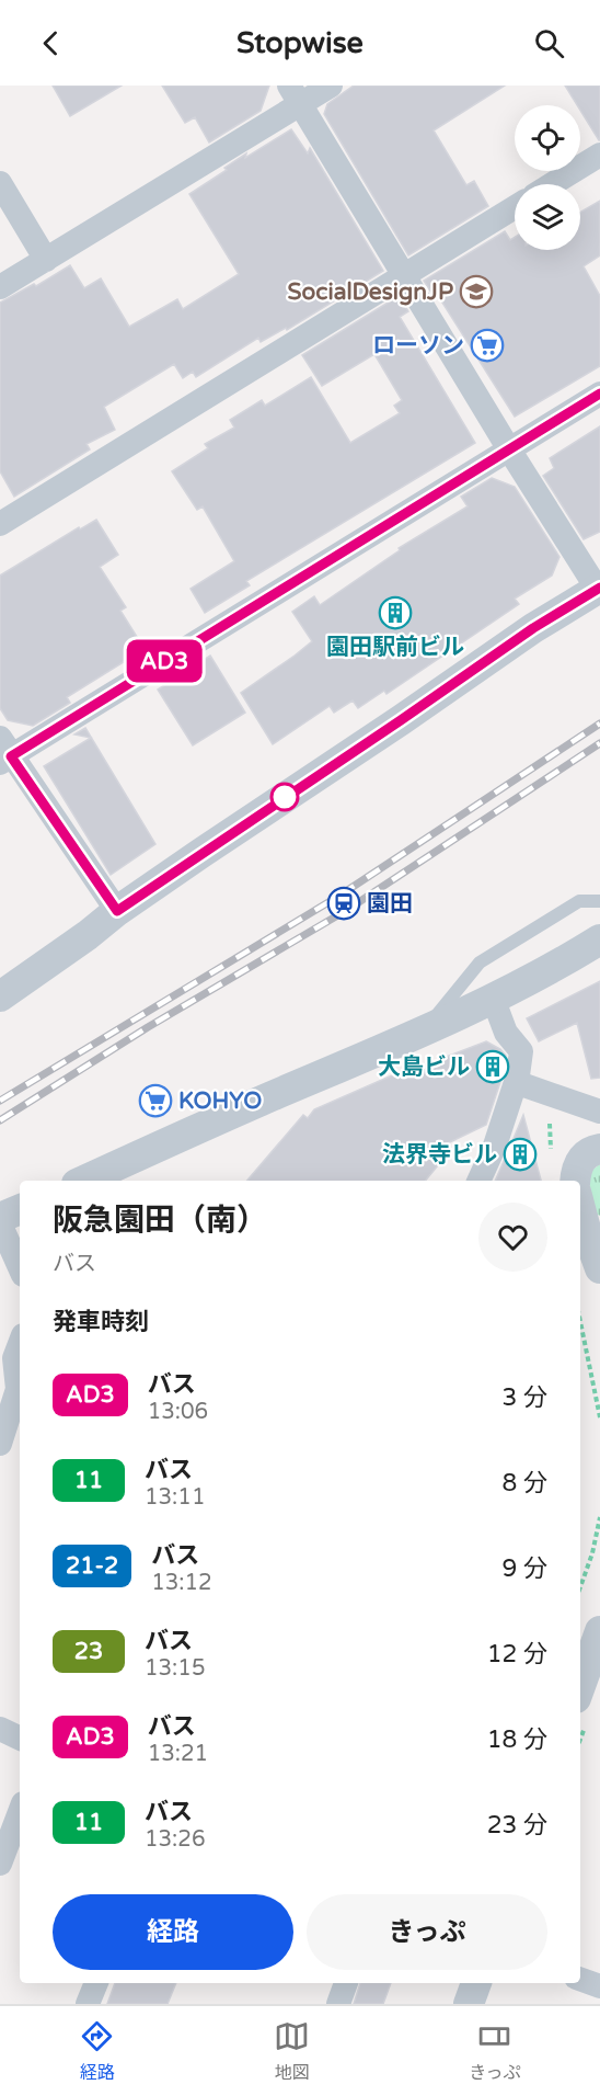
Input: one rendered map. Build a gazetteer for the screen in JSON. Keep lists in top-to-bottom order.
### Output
{
  "places": {
    "school or university": ["SocialDesignJP"],
    "supermarket": ["ローソン", "KOHYO"],
    "building": ["園田駅前ビル", "大島ビル", "法界寺ビル"],
    "station": ["園田"]
  },
  "lines": ["bus line AD3"],
  "page": {
    "header": "Stopwise",
    "on_map": "AD3",
    "heading": [
      ["阪急園田（南）", "バス"],
      "発車時刻"
    ],
    "list": [
      {
        "mark": "AD3",
        "name": "バス",
        "note": "13:06",
        "value": "3 分"
      },
      {
        "mark": "11",
        "name": "バス",
        "note": "13:11",
        "value": "8 分"
      },
      {
        "mark": "21-2",
        "name": "バス",
        "note": "13:12",
        "value": "9 分"
      },
      {
        "mark": "23",
        "name": "バス",
        "note": "13:15",
        "value": "12 分"
      },
      {
        "mark": "AD3",
        "name": "バス",
        "note": "13:21",
        "value": "18 分"
      },
      {
        "mark": "11",
        "name": "バス",
        "note": "13:26",
        "value": "23 分"
      }
    ],
    "buttons": ["経路", "きっぷ"],
    "tabs": ["経路", "地図", "きっぷ"]
  }
}
